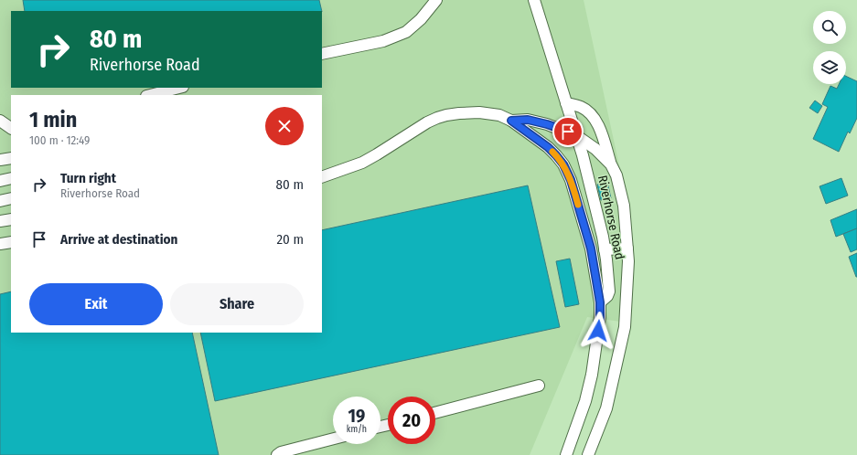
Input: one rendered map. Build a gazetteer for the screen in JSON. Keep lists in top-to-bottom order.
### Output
{
  "streets": {
    "lane": ["Riverhorse Road"]
  },
  "page": {
    "turn": ["80 m", "Riverhorse Road"],
    "heading": ["1 min", "100 m · 12:49"],
    "list": [
      {
        "name": "Turn right",
        "note": "Riverhorse Road",
        "value": "80 m"
      },
      {
        "name": "Arrive at destination",
        "value": "20 m"
      }
    ],
    "buttons": ["Exit", "Share"],
    "speed": "19 km/h",
    "limit": "20"
  }
}
